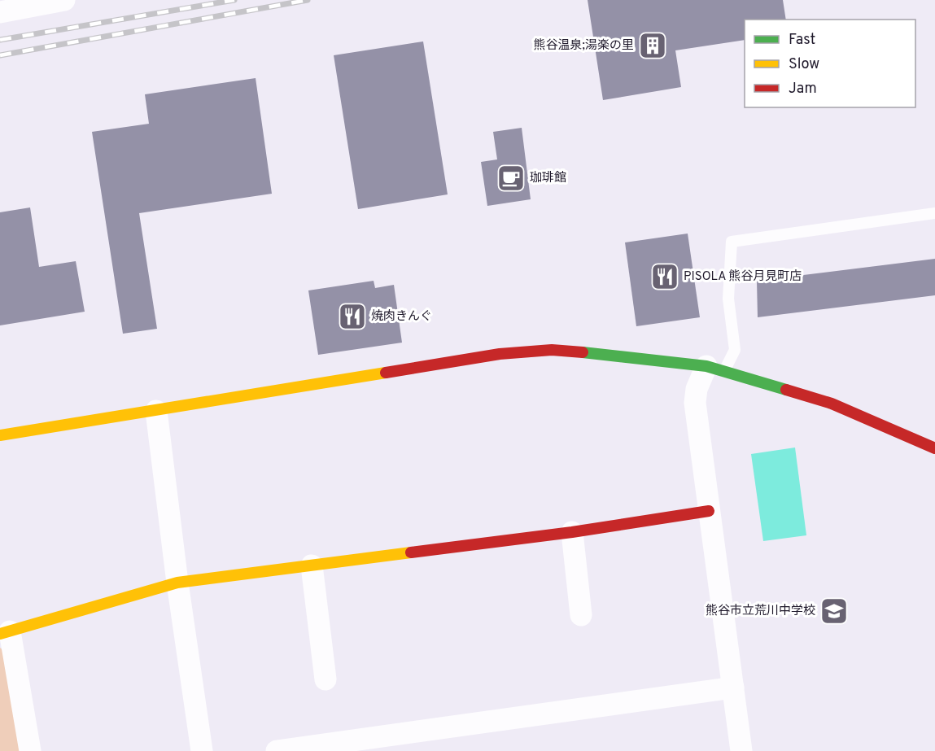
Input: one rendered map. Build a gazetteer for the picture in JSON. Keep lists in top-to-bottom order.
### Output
{
  "places": {
    "building": ["熊谷温泉;湯楽の里"],
    "cafe": ["珈琲館"],
    "restaurant": ["PISOLA 熊谷月見町店", "焼肉きんぐ"],
    "school or university": ["熊谷市立荒川中学校"]
  },
  "legend": ["Fast", "Slow", "Jam"]
}
